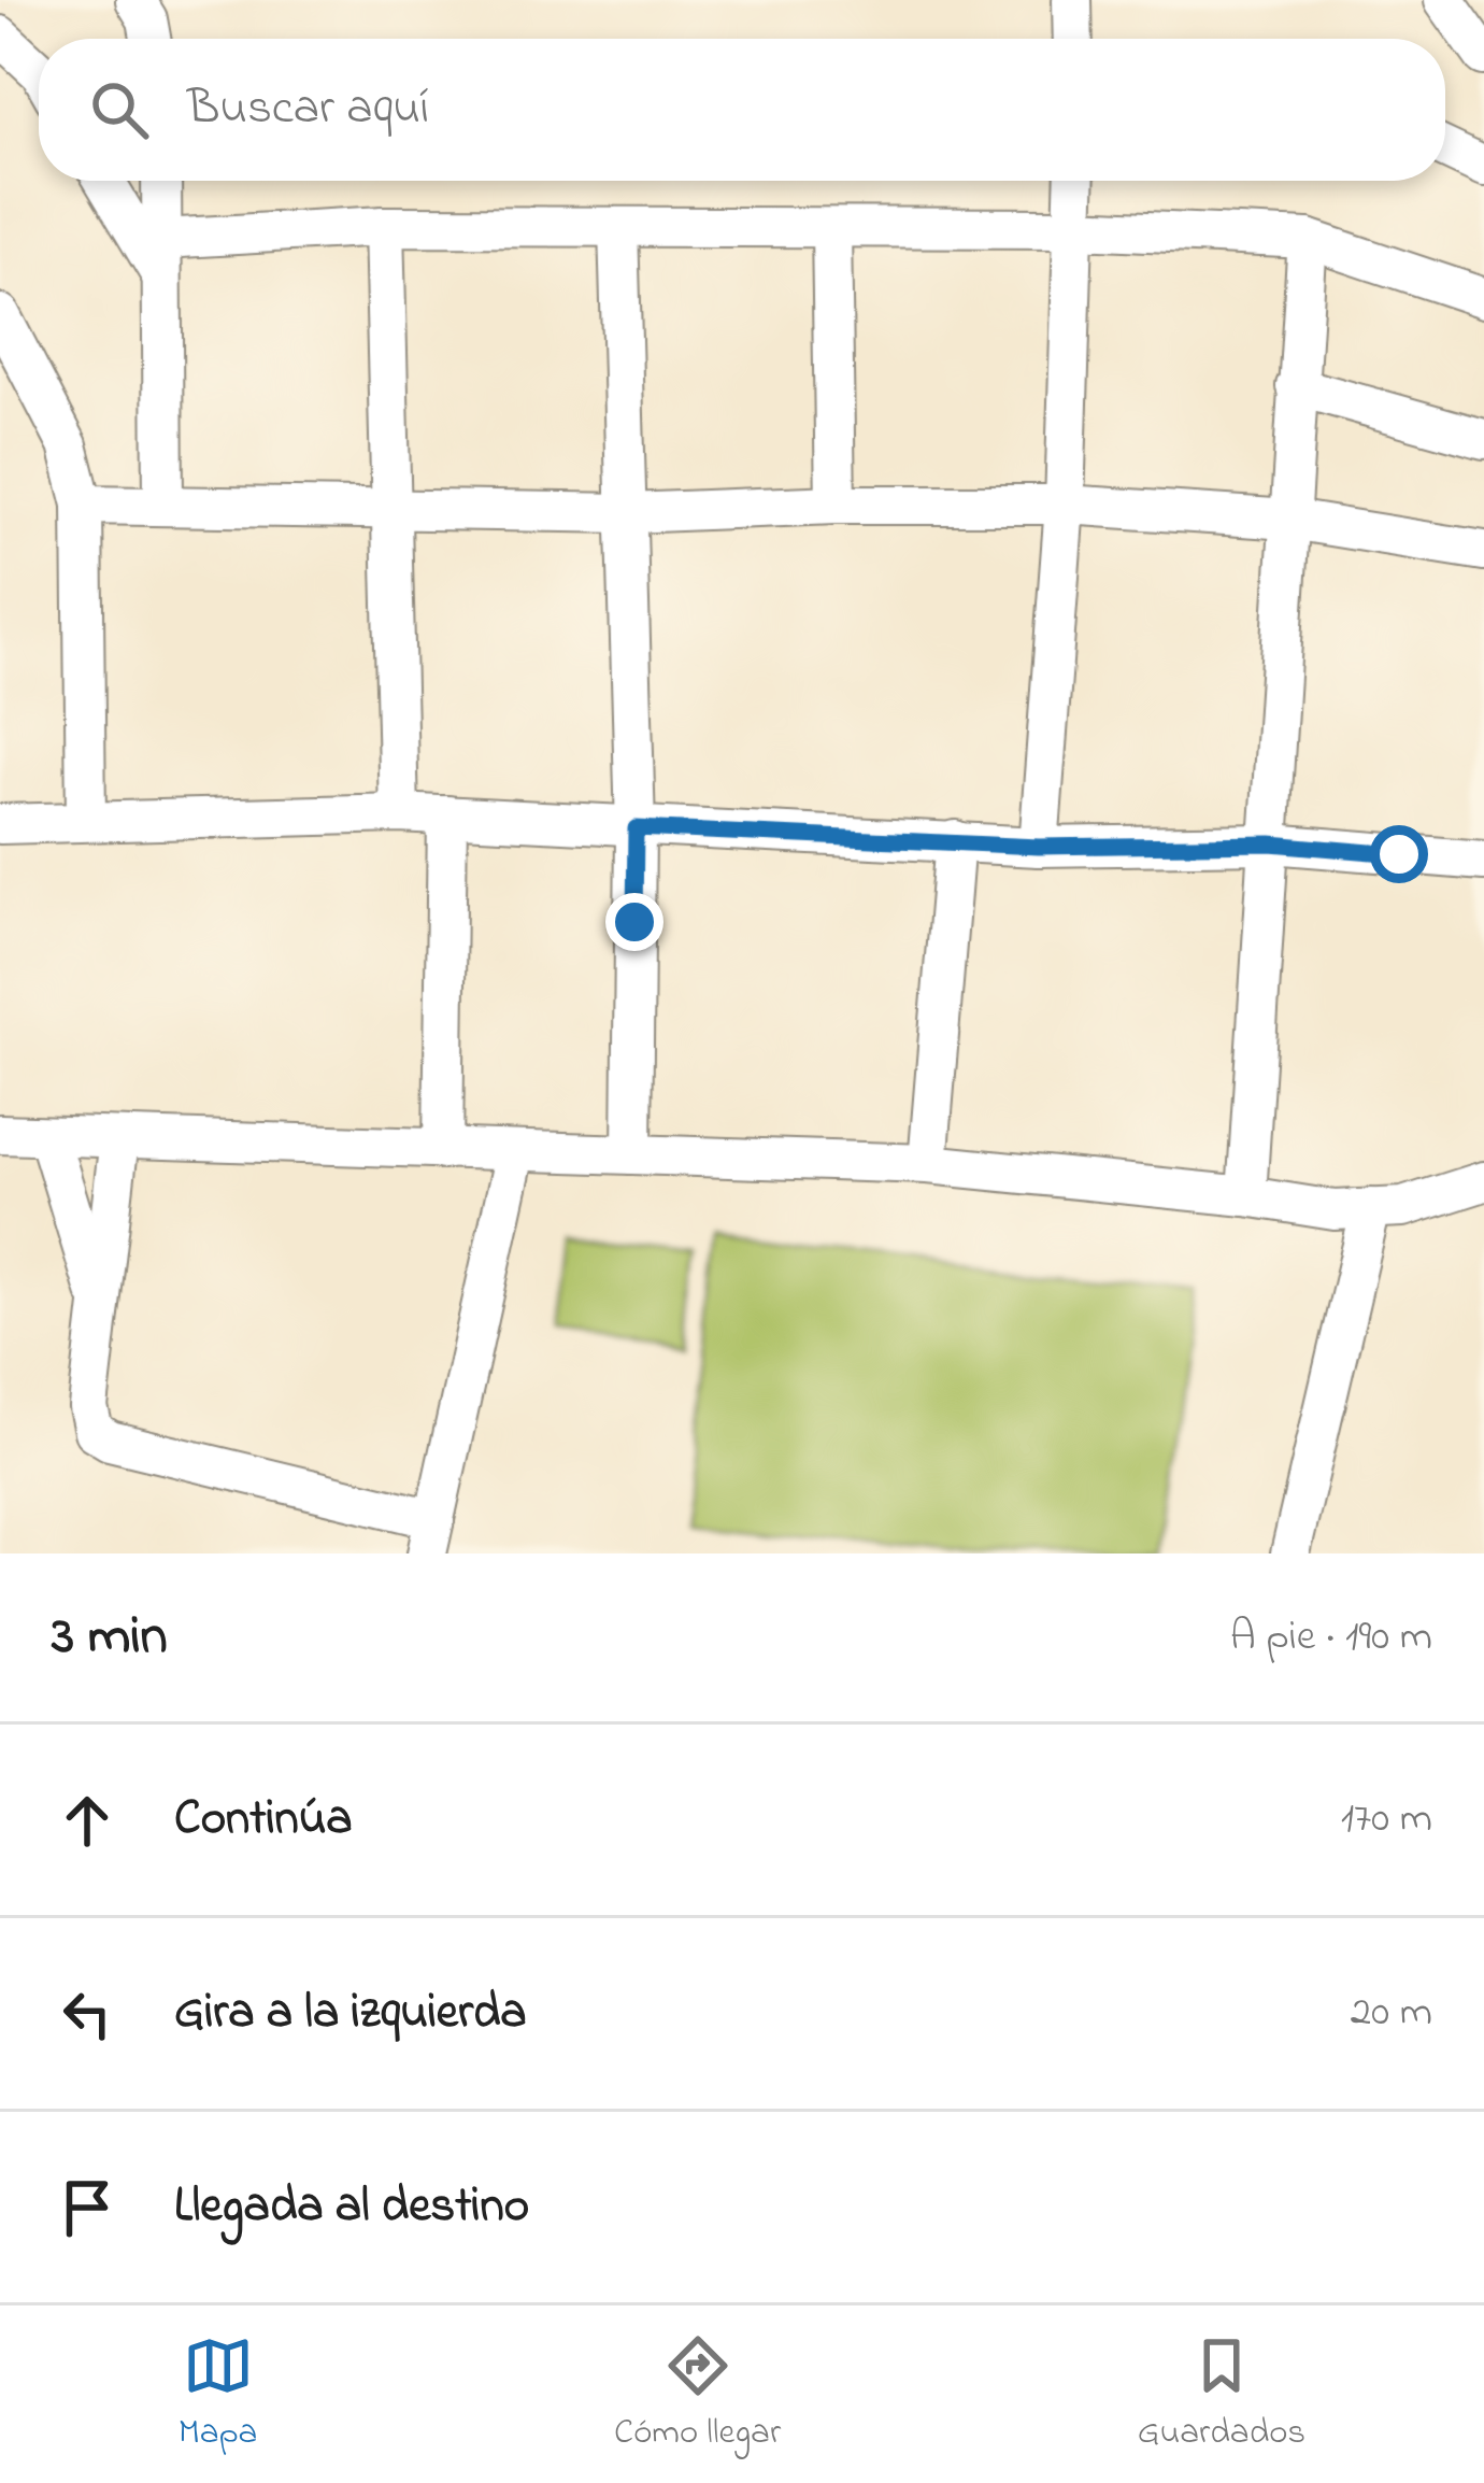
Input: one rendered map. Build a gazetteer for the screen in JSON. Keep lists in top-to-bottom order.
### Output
{
  "page": {
    "search": "Buscar aquí",
    "heading": ["3 min", "A pie · 190 m"],
    "list": [
      ["Continúa", "170 m"],
      ["Gira a la izquierda", "20 m"],
      "Llegada al destino"
    ],
    "nav": ["Mapa", "Cómo llegar", "Guardados"]
  }
}
